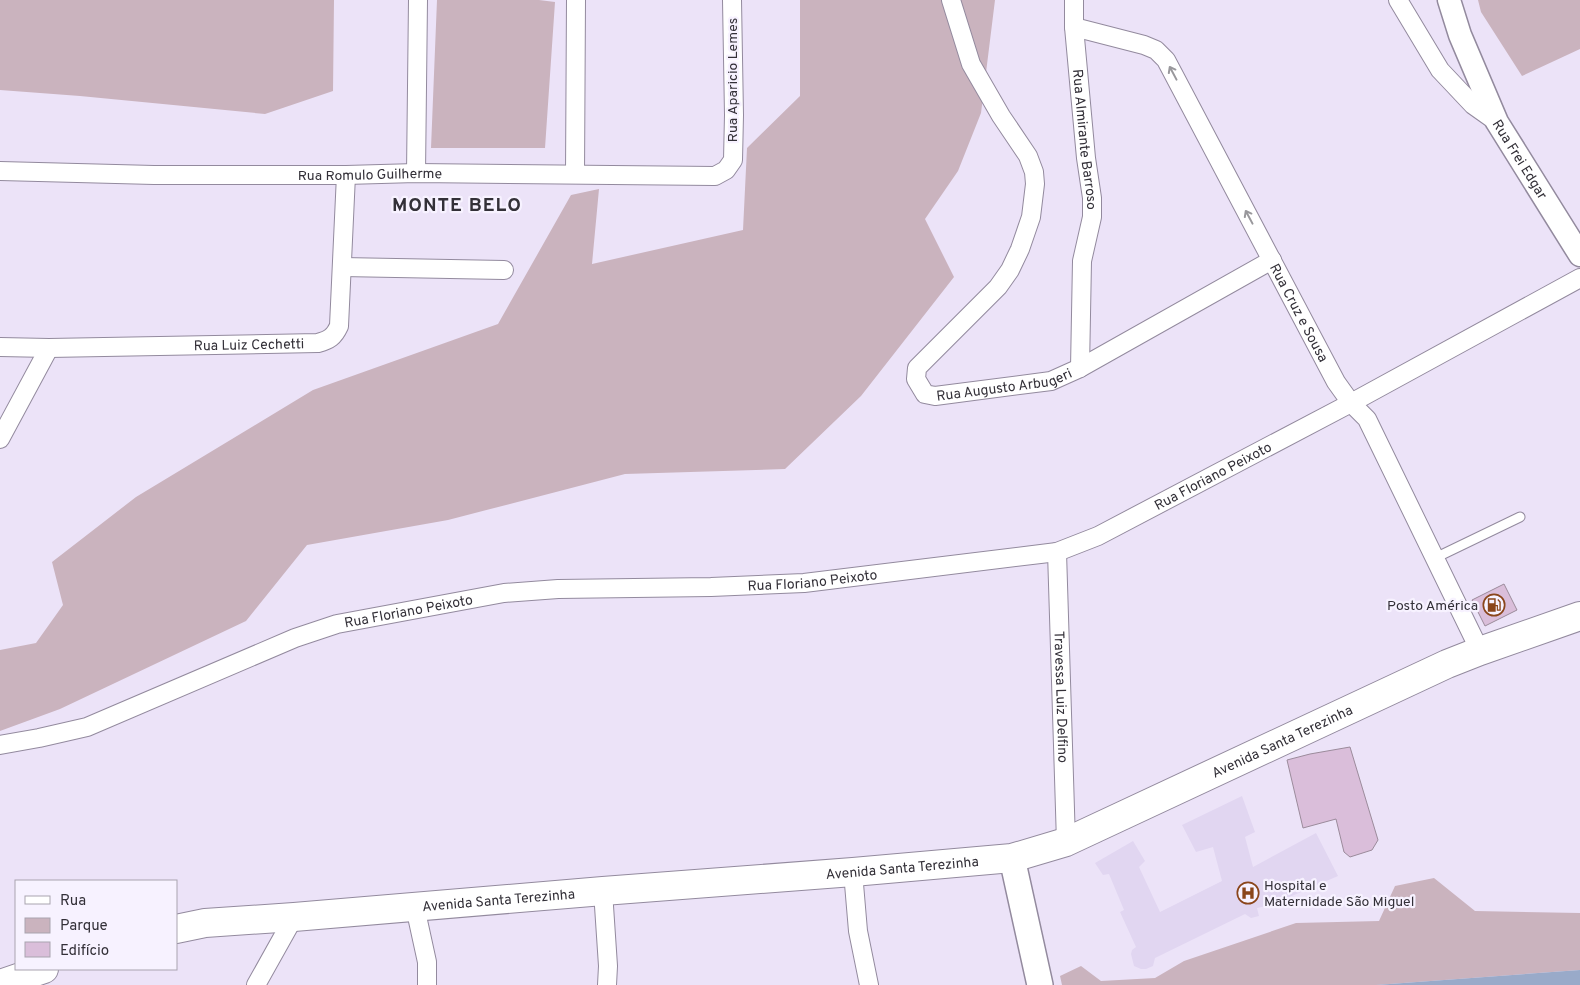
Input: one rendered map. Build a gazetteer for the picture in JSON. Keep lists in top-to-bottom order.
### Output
{
  "streets": {
    "main road": ["Avenida Santa Terezinha"],
    "street": [
      "Rua Aparicio Lemes",
      "Rua Almirante Barroso",
      "Rua Frei Edgar",
      "Rua Romulo Guilherme",
      "Rua Cruz e Sousa",
      "Rua Luiz Cechetti",
      "Rua Augusto Arbugeri",
      "Rua Floriano Peixoto",
      "Travessa Luiz Delfino"
    ]
  },
  "crossings": [
    ["Rua Aparicio Lemes", "Rua Romulo Guilherme"],
    ["Rua Almirante Barroso", "Rua Cruz e Sousa"],
    ["Rua Almirante Barroso", "Rua Augusto Arbugeri"],
    ["Rua Romulo Guilherme", "Rua Luiz Cechetti"],
    ["Rua Cruz e Sousa", "Rua Augusto Arbugeri"],
    ["Rua Cruz e Sousa", "Rua Floriano Peixoto"],
    ["Rua Cruz e Sousa", "Avenida Santa Terezinha"],
    ["Rua Floriano Peixoto", "Travessa Luiz Delfino"],
    ["Travessa Luiz Delfino", "Avenida Santa Terezinha"]
  ],
  "one_way": ["Rua Cruz e Sousa"],
  "districts": ["MONTE BELO"],
  "places": {
    "fuel station": ["Posto América"],
    "hospital": ["Hospital e Maternidade São Miguel"]
  },
  "legend": ["Rua", "Parque", "Edifício"]
}
